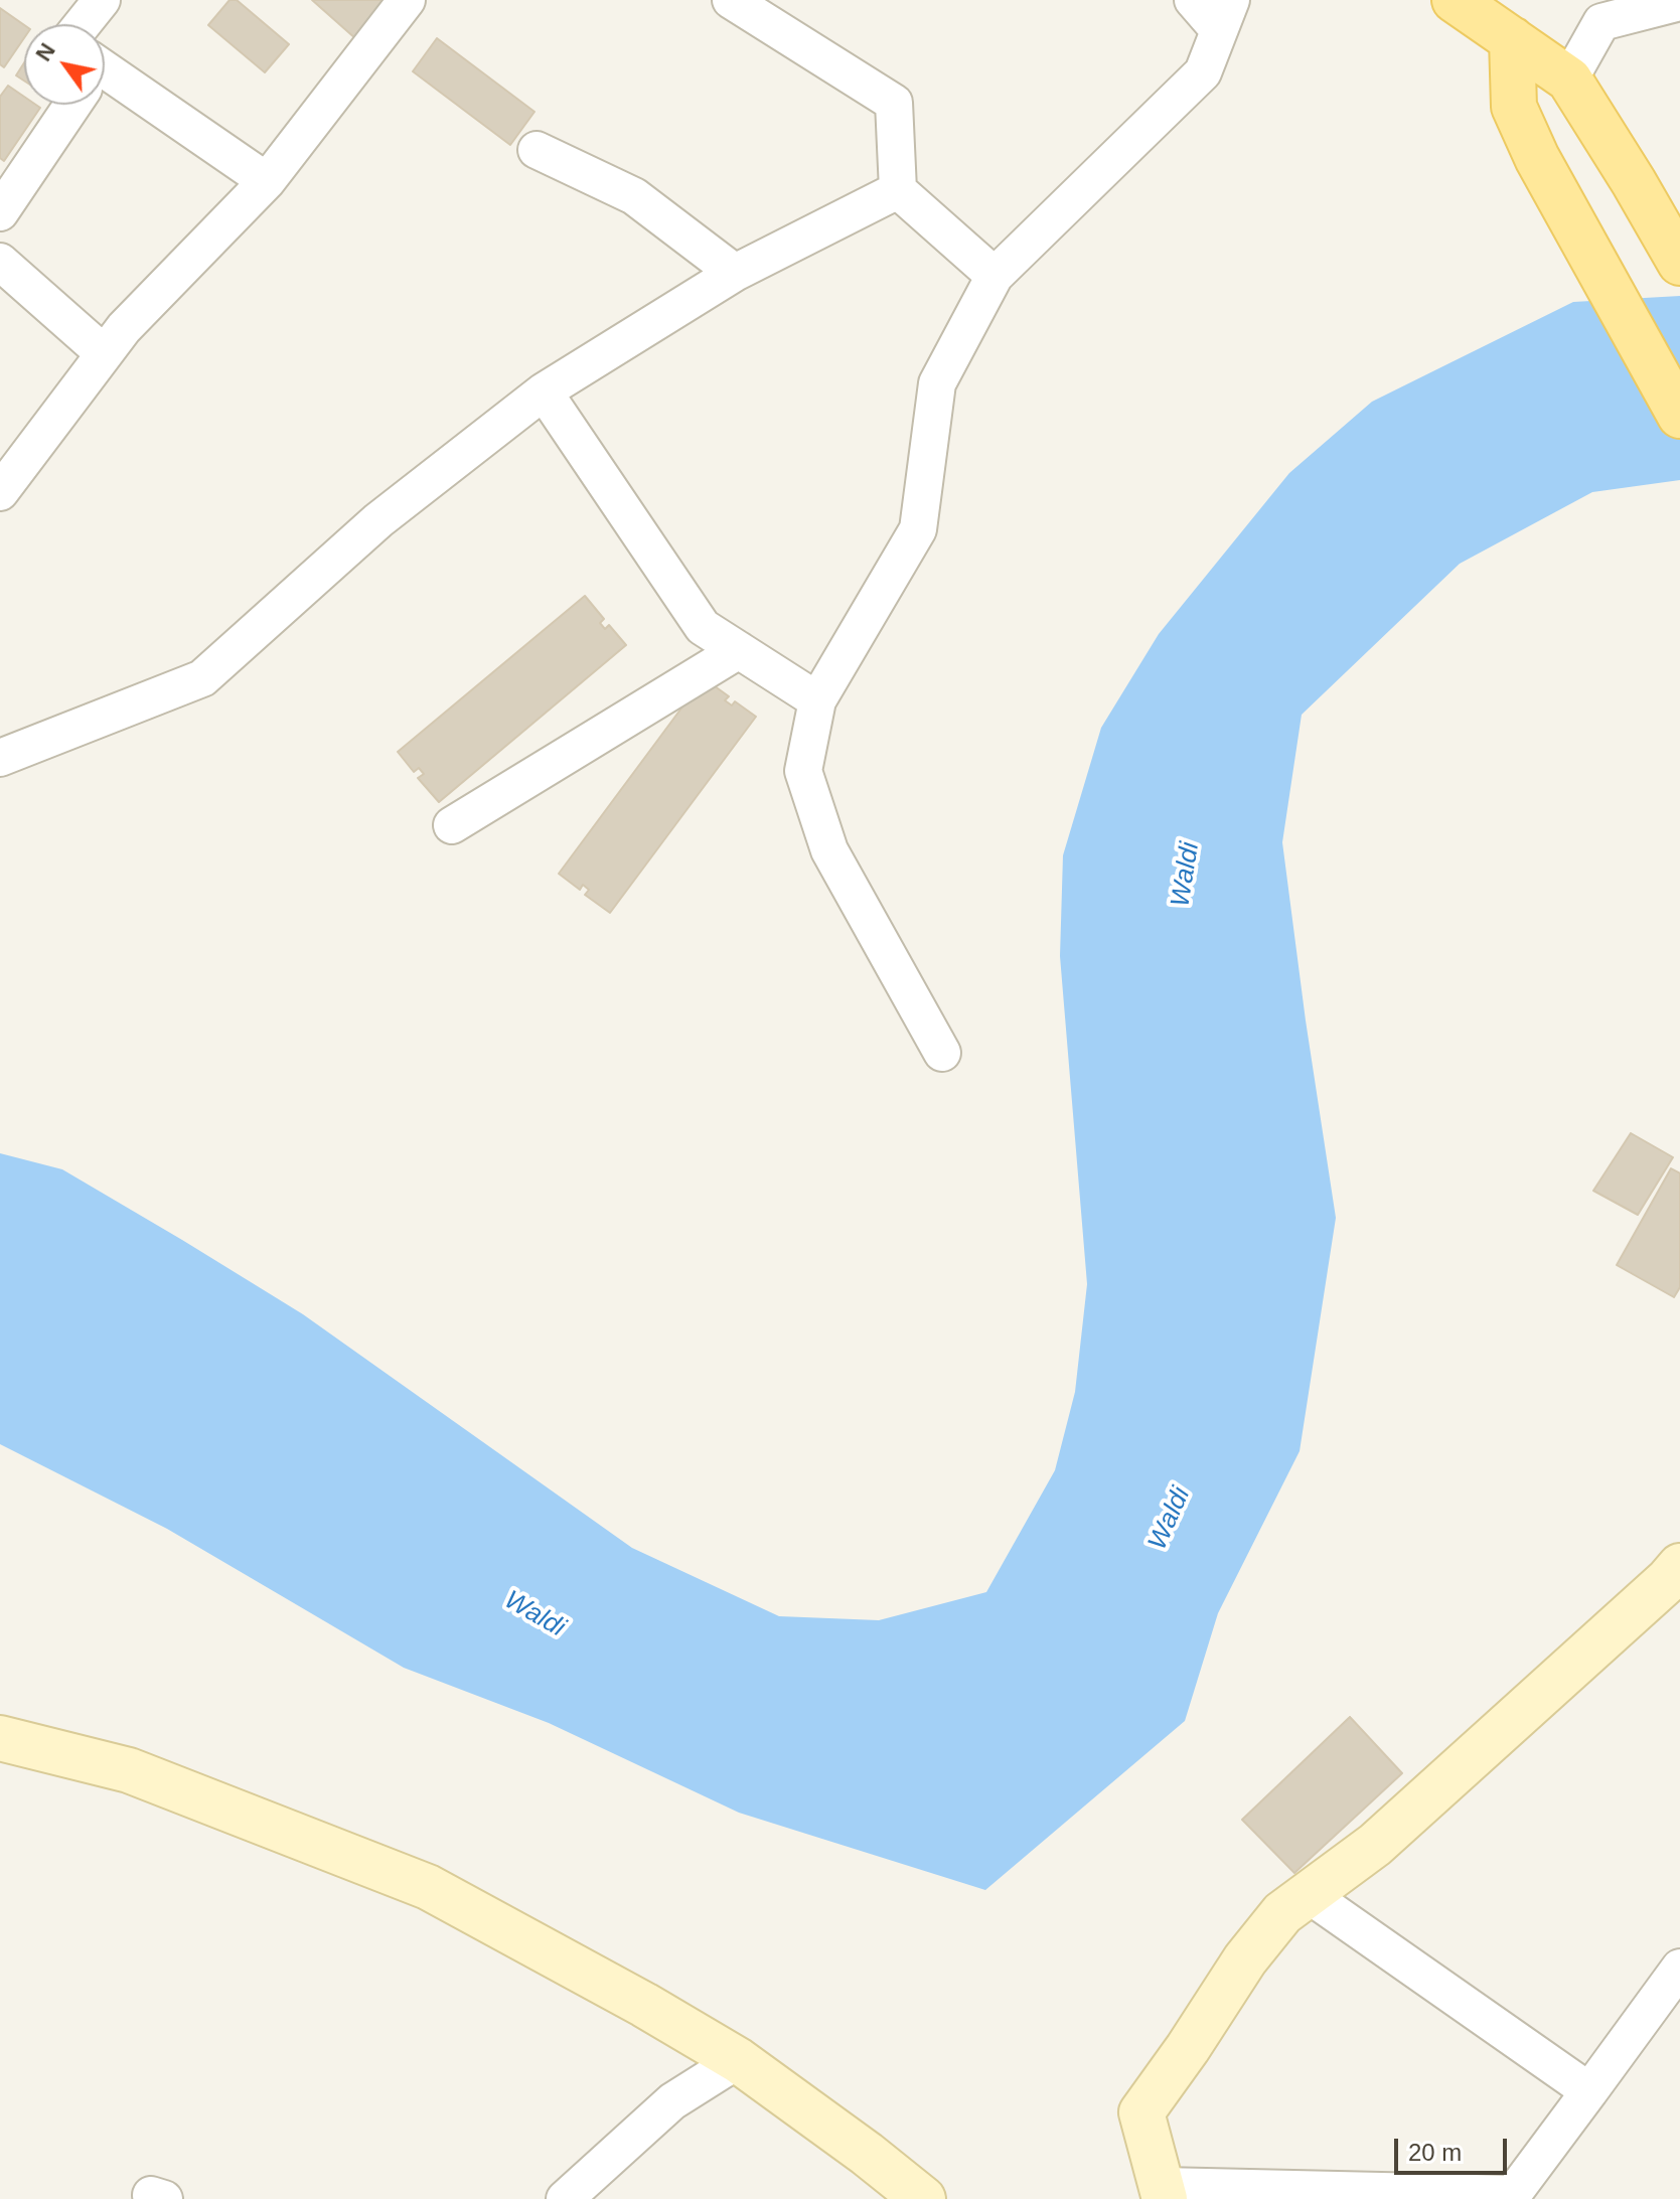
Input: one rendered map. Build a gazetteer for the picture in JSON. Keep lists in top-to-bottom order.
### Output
{
  "water": ["Waldi"],
  "scale_bar": "20 m",
  "north": "top left"
}
